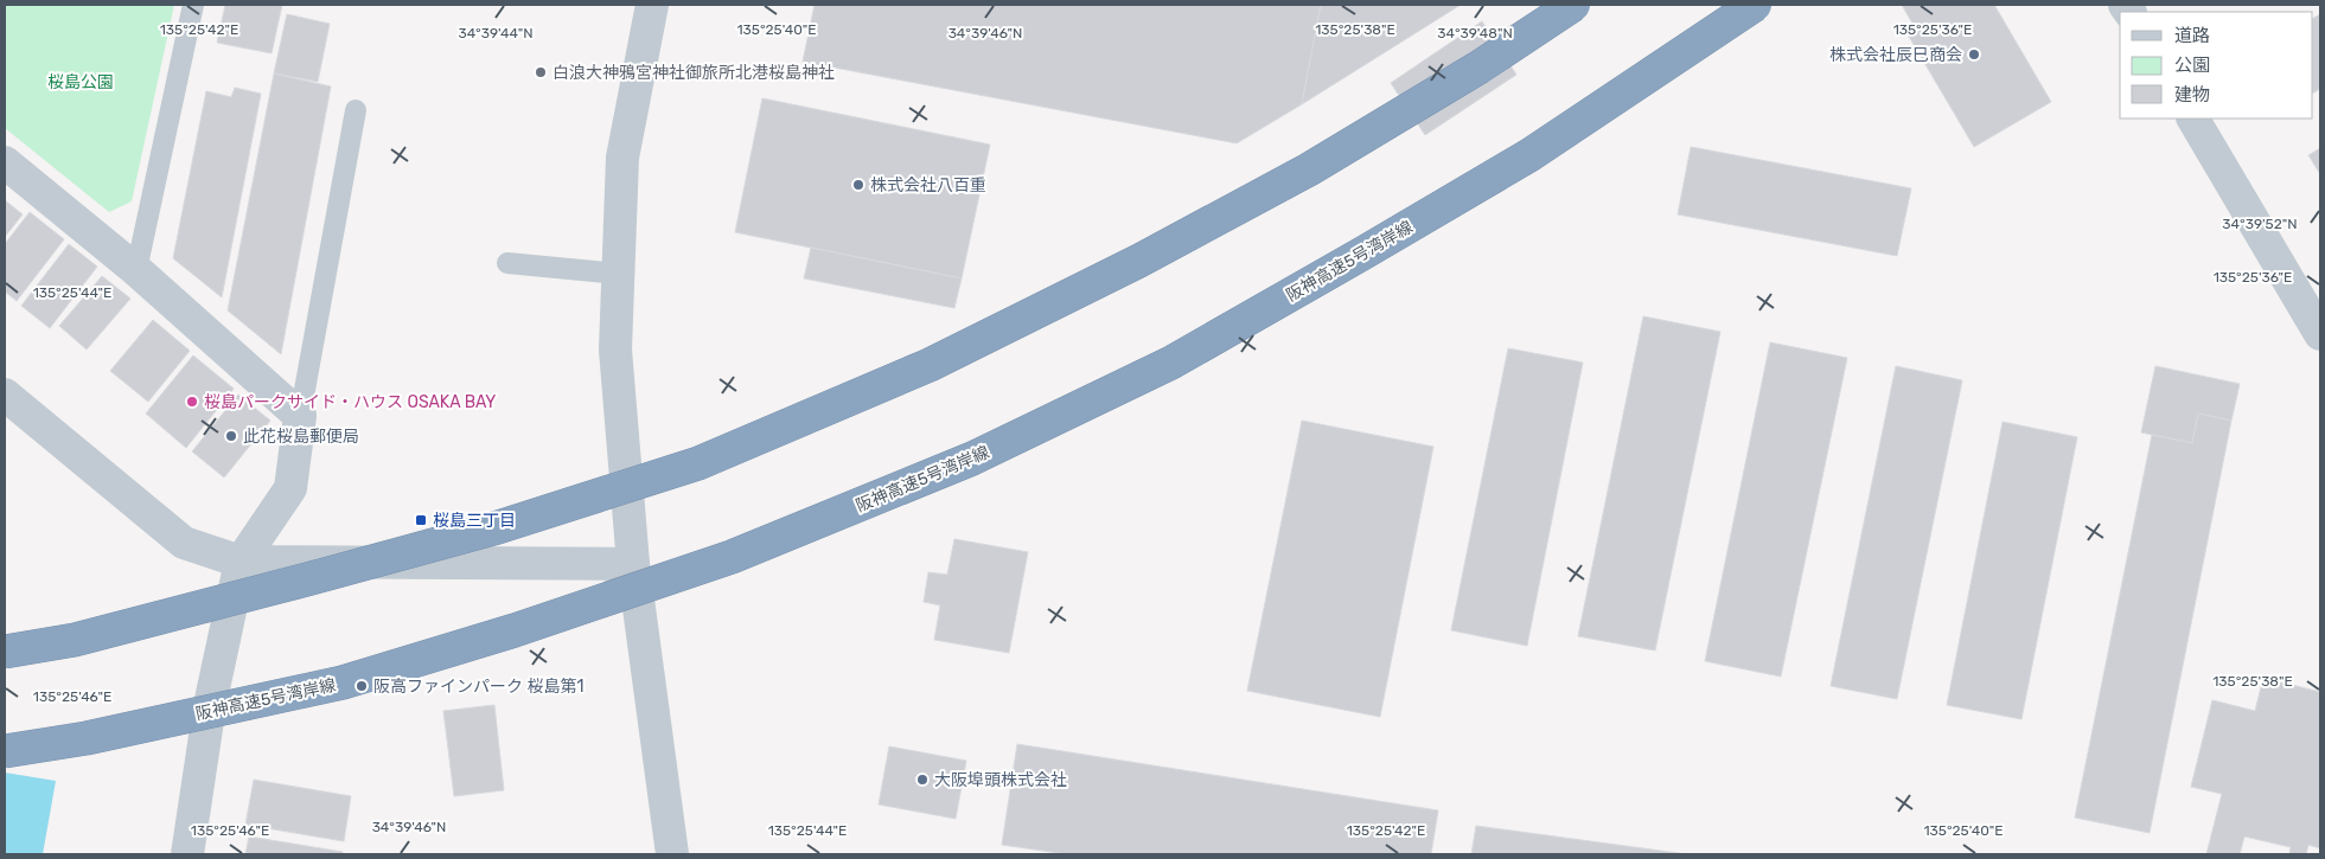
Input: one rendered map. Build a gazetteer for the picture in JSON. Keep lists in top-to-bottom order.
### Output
{
  "streets": {
    "highway": ["阪神高速5号湾岸線"]
  },
  "parks": ["桜島公園"],
  "places": {
    "other": [
      "株式会社辰巳商会",
      "白浪大神鴉宮神社御旅所北港桜島神社",
      "株式会社八百重",
      "桜島パークサイド・ハウス OSAKA BAY",
      "此花桜島郵便局",
      "阪高ファインパーク 桜島第1",
      "大阪埠頭株式会社"
    ],
    "transit": ["桜島三丁目"]
  },
  "legend": ["道路", "公園", "建物"],
  "coordinates": [
    "135°25'42\"E",
    "135°25'40\"E",
    "135°25'38\"E",
    "135°25'36\"E",
    "34°39'44\"N",
    "34°39'46\"N",
    "34°39'48\"N",
    "34°39'52\"N",
    "135°25'44\"E",
    "135°25'46\"E"
  ]
}
